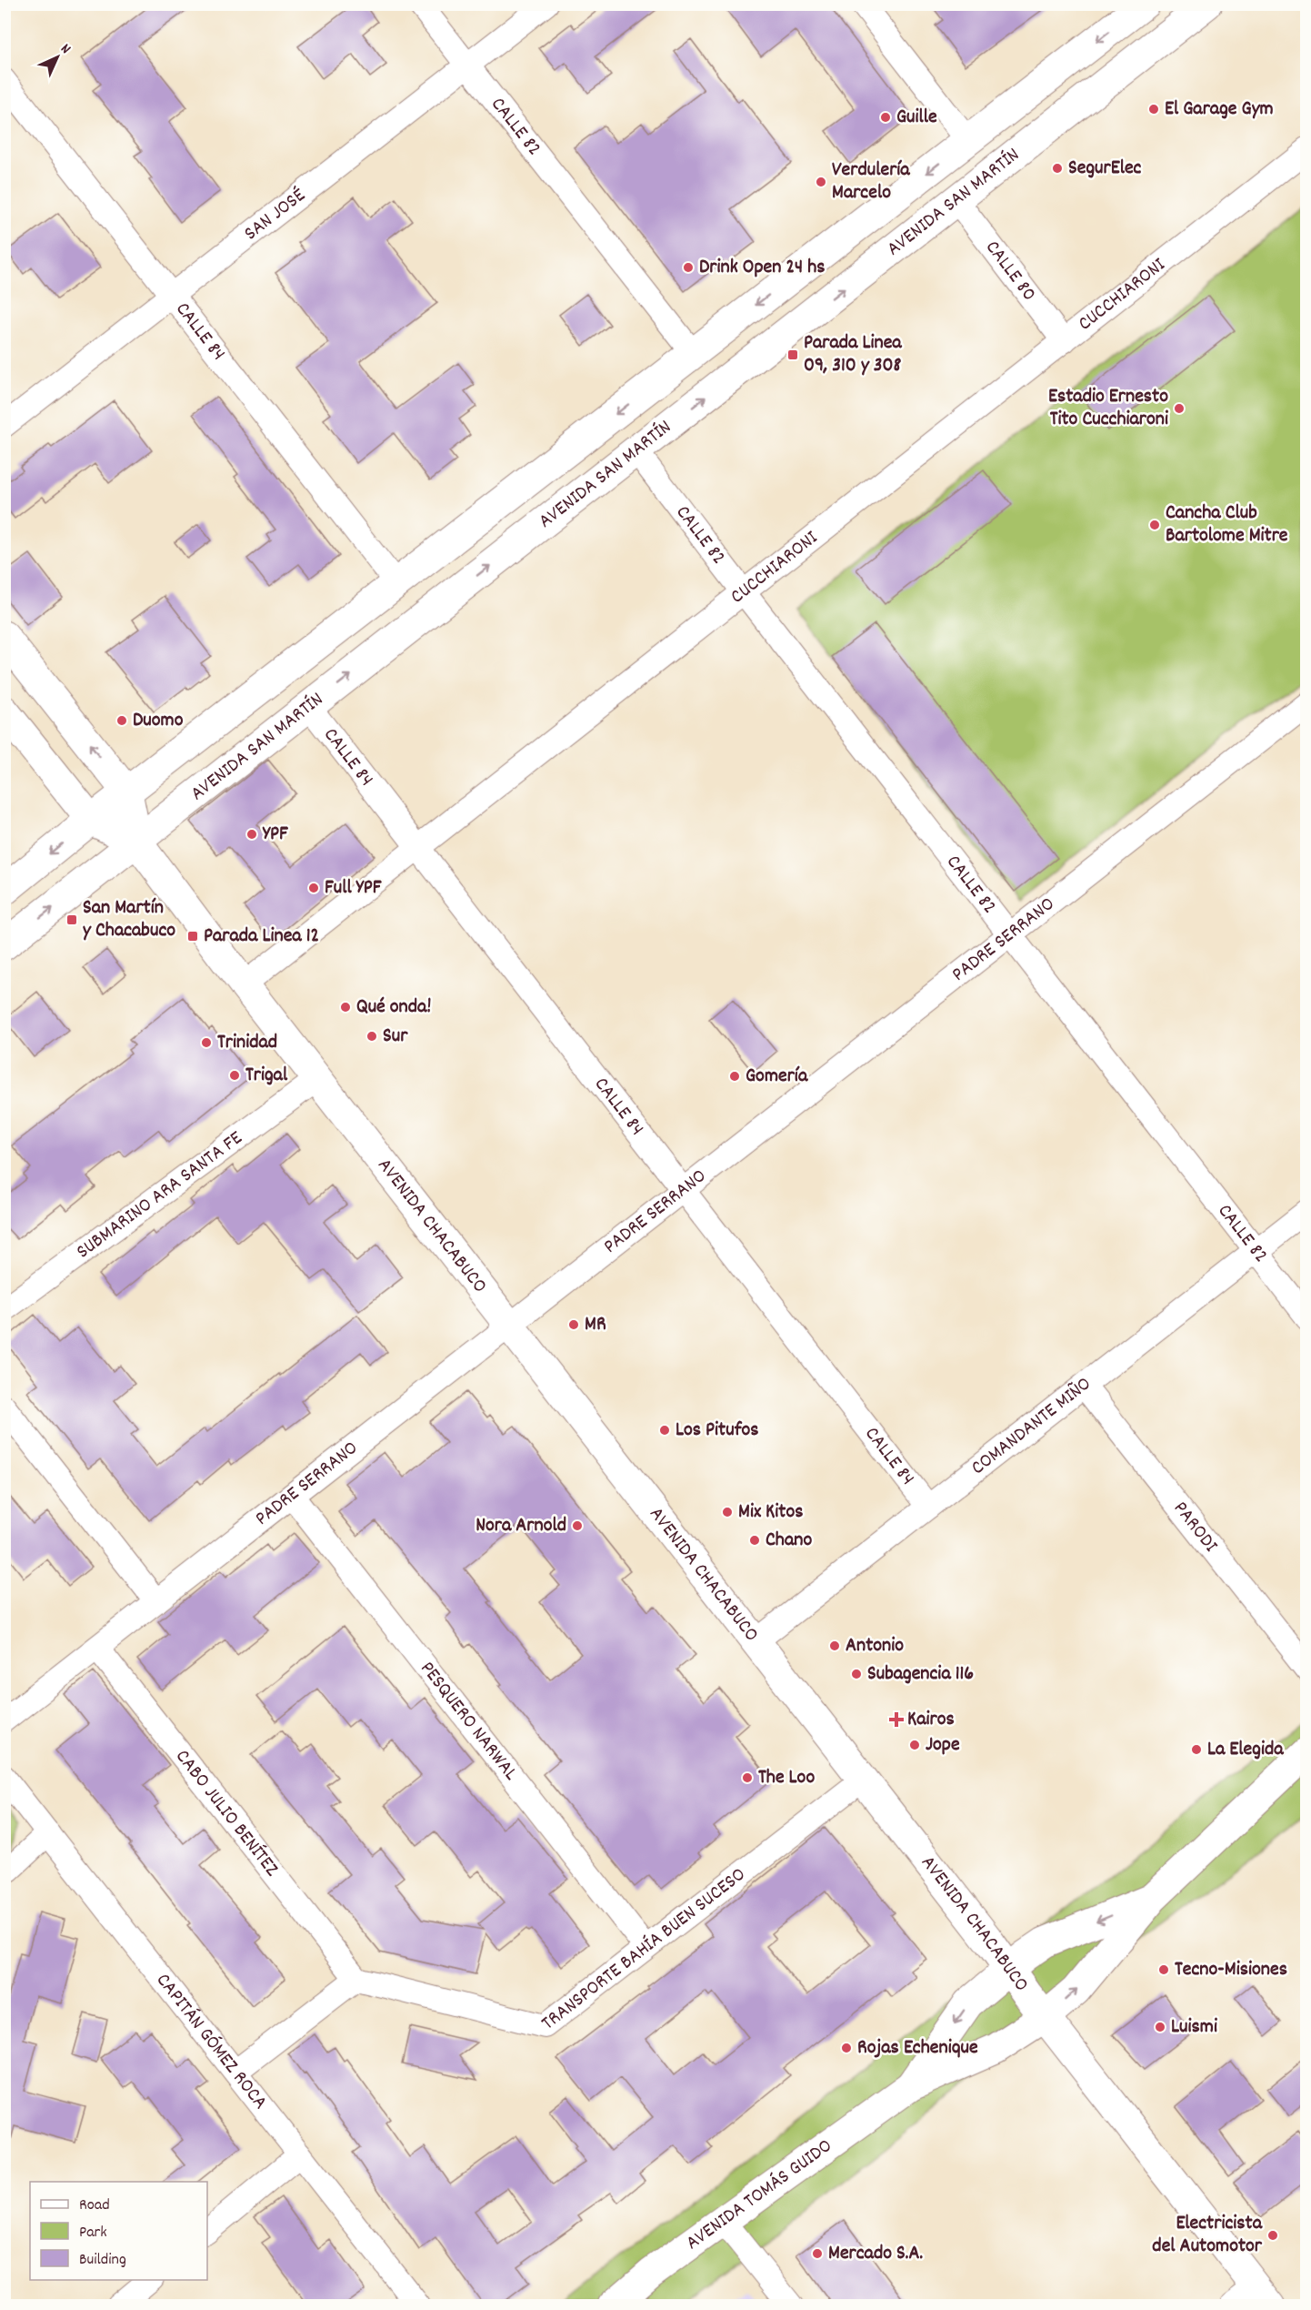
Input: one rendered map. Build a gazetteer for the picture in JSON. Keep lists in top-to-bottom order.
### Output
{
  "streets": {
    "main road": ["AVENIDA SAN MARTÍN", "AVENIDA CHACABUCO", "AVENIDA TOMÁS GUIDO"],
    "street": [
      "CALLE 82",
      "SAN JOSÉ",
      "CALLE 80",
      "CUCCHIARONI",
      "CALLE 84",
      "PADRE SERRANO",
      "SUBMARINO ARA SANTA FE",
      "COMANDANTE MIÑO",
      "PARODI",
      "PESQUERO NARWAL",
      "CABO JULIO BENÍTEZ",
      "TRANSPORTE BAHÍA BUEN SUCESO",
      "CAPITÁN GÓMEZ ROCA"
    ]
  },
  "crossings": [
    ["CALLE 82", "AVENIDA SAN MARTÍN"],
    ["CALLE 82", "SAN JOSÉ"],
    ["CALLE 82", "CUCCHIARONI"],
    ["CALLE 82", "PADRE SERRANO"],
    ["CALLE 82", "COMANDANTE MIÑO"],
    ["AVENIDA SAN MARTÍN", "CALLE 80"],
    ["AVENIDA SAN MARTÍN", "CALLE 84"],
    ["AVENIDA SAN MARTÍN", "AVENIDA CHACABUCO"],
    ["SAN JOSÉ", "CALLE 84"],
    ["CALLE 80", "CUCCHIARONI"],
    ["CUCCHIARONI", "CALLE 84"],
    ["CUCCHIARONI", "AVENIDA CHACABUCO"],
    ["CALLE 84", "PADRE SERRANO"],
    ["CALLE 84", "COMANDANTE MIÑO"],
    ["PADRE SERRANO", "AVENIDA CHACABUCO"],
    ["PADRE SERRANO", "PESQUERO NARWAL"],
    ["PADRE SERRANO", "CABO JULIO BENÍTEZ"],
    ["SUBMARINO ARA SANTA FE", "AVENIDA CHACABUCO"],
    ["AVENIDA CHACABUCO", "COMANDANTE MIÑO"],
    ["AVENIDA CHACABUCO", "TRANSPORTE BAHÍA BUEN SUCESO"],
    ["AVENIDA CHACABUCO", "AVENIDA TOMÁS GUIDO"],
    ["COMANDANTE MIÑO", "PARODI"],
    ["PESQUERO NARWAL", "TRANSPORTE BAHÍA BUEN SUCESO"],
    ["CABO JULIO BENÍTEZ", "TRANSPORTE BAHÍA BUEN SUCESO"]
  ],
  "places": {
    "other": [
      "El Garage Gym",
      "Guille",
      "SegurElec",
      "Verdulería Marcelo",
      "Drink Open 24 hs",
      "Estadio Ernesto Tito Cucchiaroni",
      "Cancha Club Bartolome Mitre",
      "Duomo",
      "YPF",
      "Full YPF",
      "Qué onda!",
      "Sur",
      "Trinidad",
      "Trigal",
      "Gomería",
      "MR",
      "Los Pitufos",
      "Mix Kitos",
      "Nora Arnold",
      "Chano",
      "Antonio",
      "Subagencia 116",
      "Jope",
      "La Elegida",
      "The Loo",
      "Tecno-Misiones",
      "Luismi",
      "Rojas Echenique",
      "Electricista del Automotor",
      "Mercado S.A."
    ],
    "transit": ["Parada Linea 09, 310 y 308", "San Martín y Chacabuco", "Parada Linea 12"],
    "health": ["Kairos"]
  },
  "legend": ["Road", "Park", "Building"],
  "north": "top right"
}
